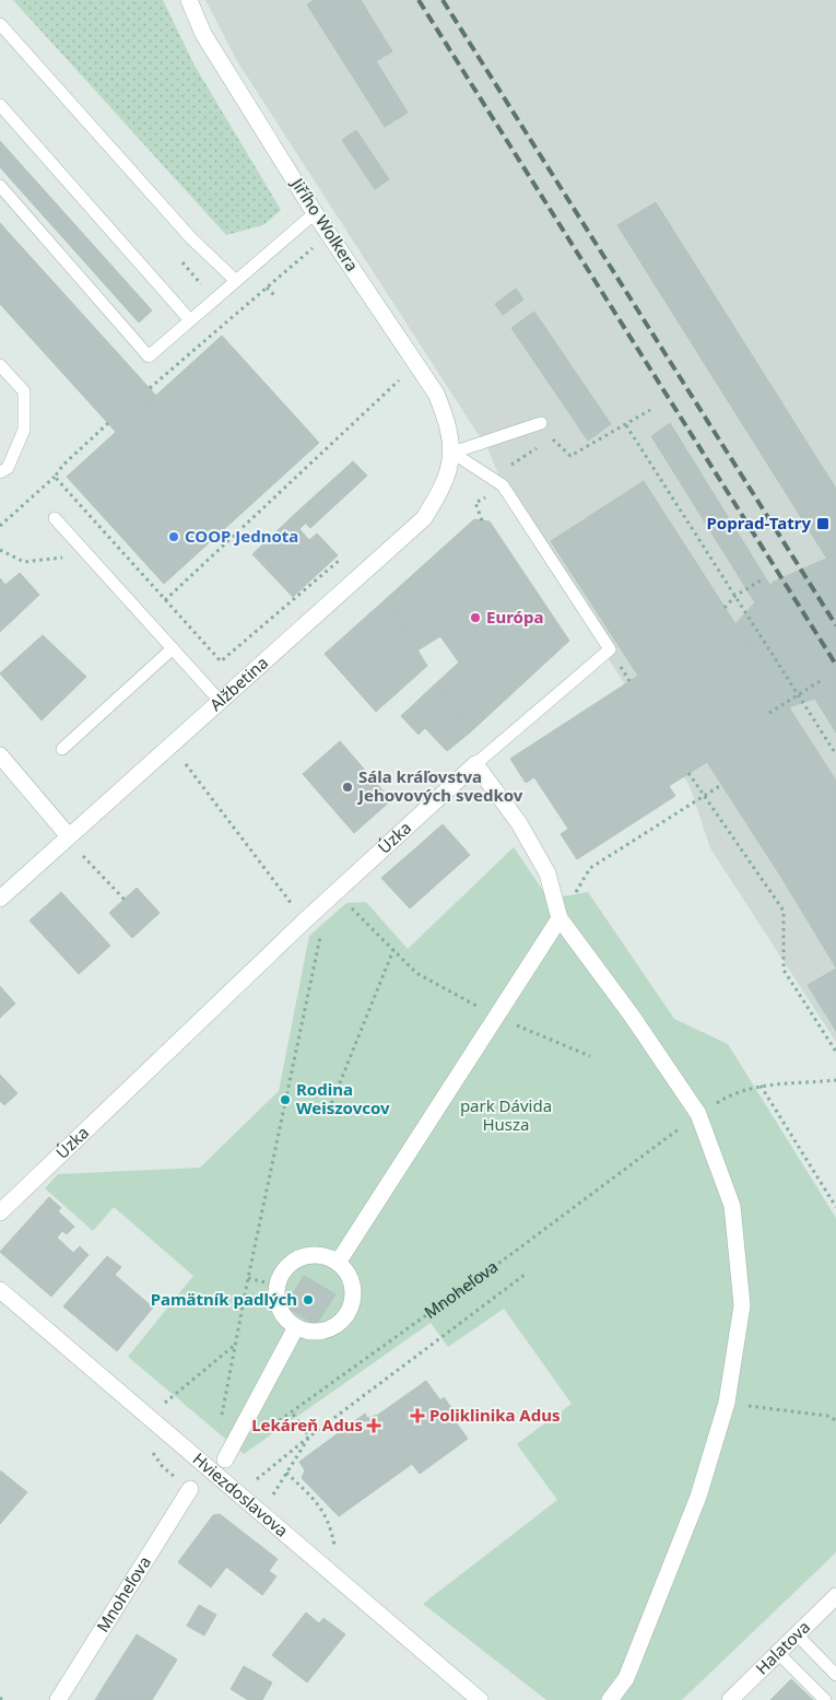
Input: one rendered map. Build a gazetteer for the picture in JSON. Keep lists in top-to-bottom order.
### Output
{
  "streets": {
    "street": [
      "Jiřího Wolkera",
      "Alžbetina",
      "Úzka",
      "Mnoheľova",
      "Hviezdoslavova",
      "Halatova"
    ]
  },
  "crossings": [
    ["Jiřího Wolkera", "Alžbetina"],
    ["Jiřího Wolkera", "Úzka"],
    ["Alžbetina", "Úzka"]
  ],
  "parks": ["park Dávida Husza"],
  "places": {
    "transit": ["Poprad-Tatry"],
    "other": [
      "COOP Jednota",
      "Európa",
      "Sála kráľovstva Jehovových svedkov",
      "Rodina Weiszovcov",
      "Pamätník padlých"
    ],
    "health": ["Poliklinika Adus", "Lekáreň Adus"]
  }
}
